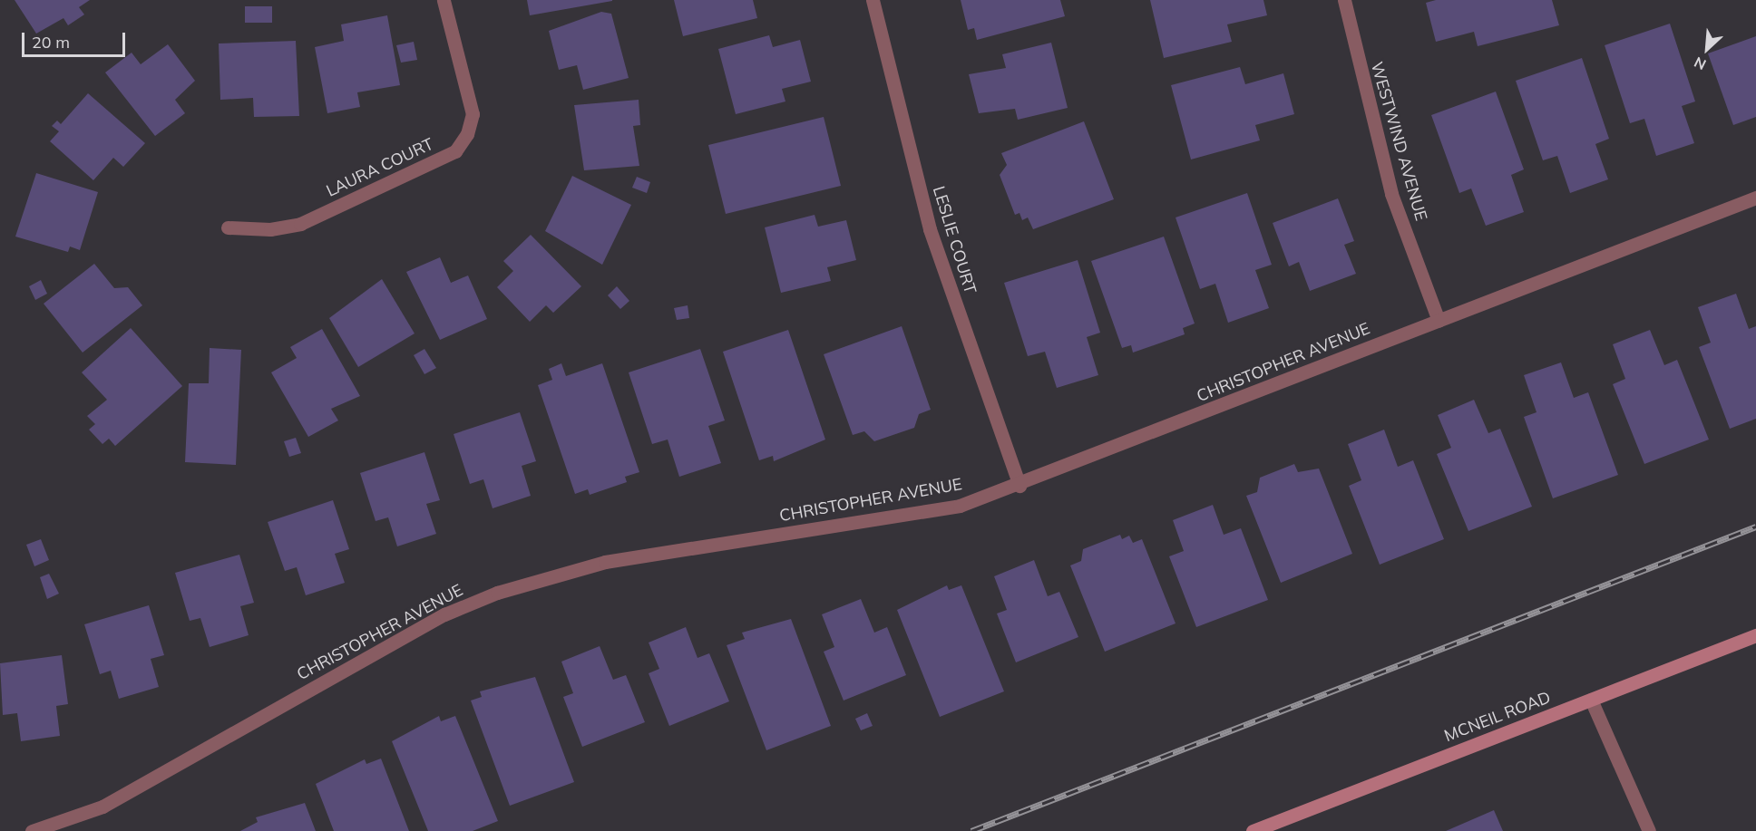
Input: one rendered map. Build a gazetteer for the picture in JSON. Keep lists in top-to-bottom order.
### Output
{
  "streets": {
    "main road": ["MCNEIL ROAD"],
    "street": [
      "WESTWIND AVENUE",
      "LAURA COURT",
      "LESLIE COURT",
      "CHRISTOPHER AVENUE"
    ]
  },
  "crossings": [
    ["WESTWIND AVENUE", "CHRISTOPHER AVENUE"],
    ["LESLIE COURT", "CHRISTOPHER AVENUE"]
  ],
  "scale_bar": "20 m",
  "north": "bottom left"
}
